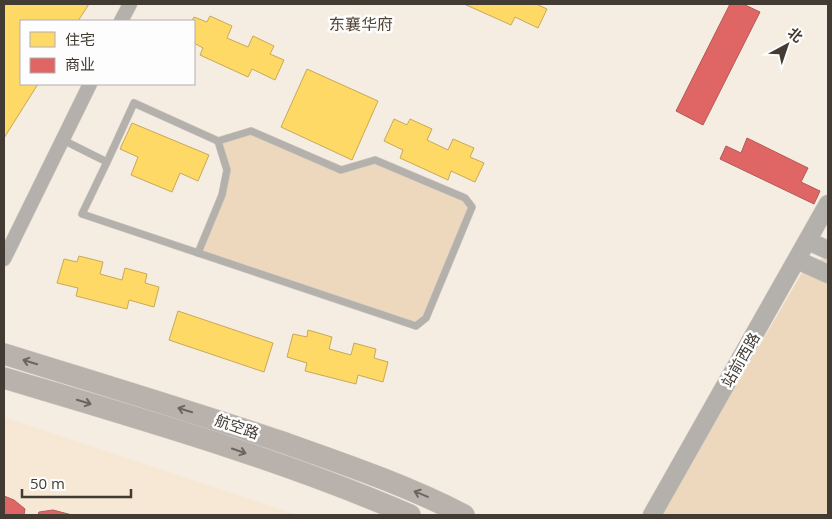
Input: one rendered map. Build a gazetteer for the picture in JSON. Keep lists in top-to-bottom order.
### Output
{
  "streets": {
    "main road": ["航空路"],
    "street": ["站前西路"]
  },
  "districts": ["东襄华府"],
  "legend": ["住宅", "商业"],
  "scale_bar": "50 m",
  "north": "top right"
}
